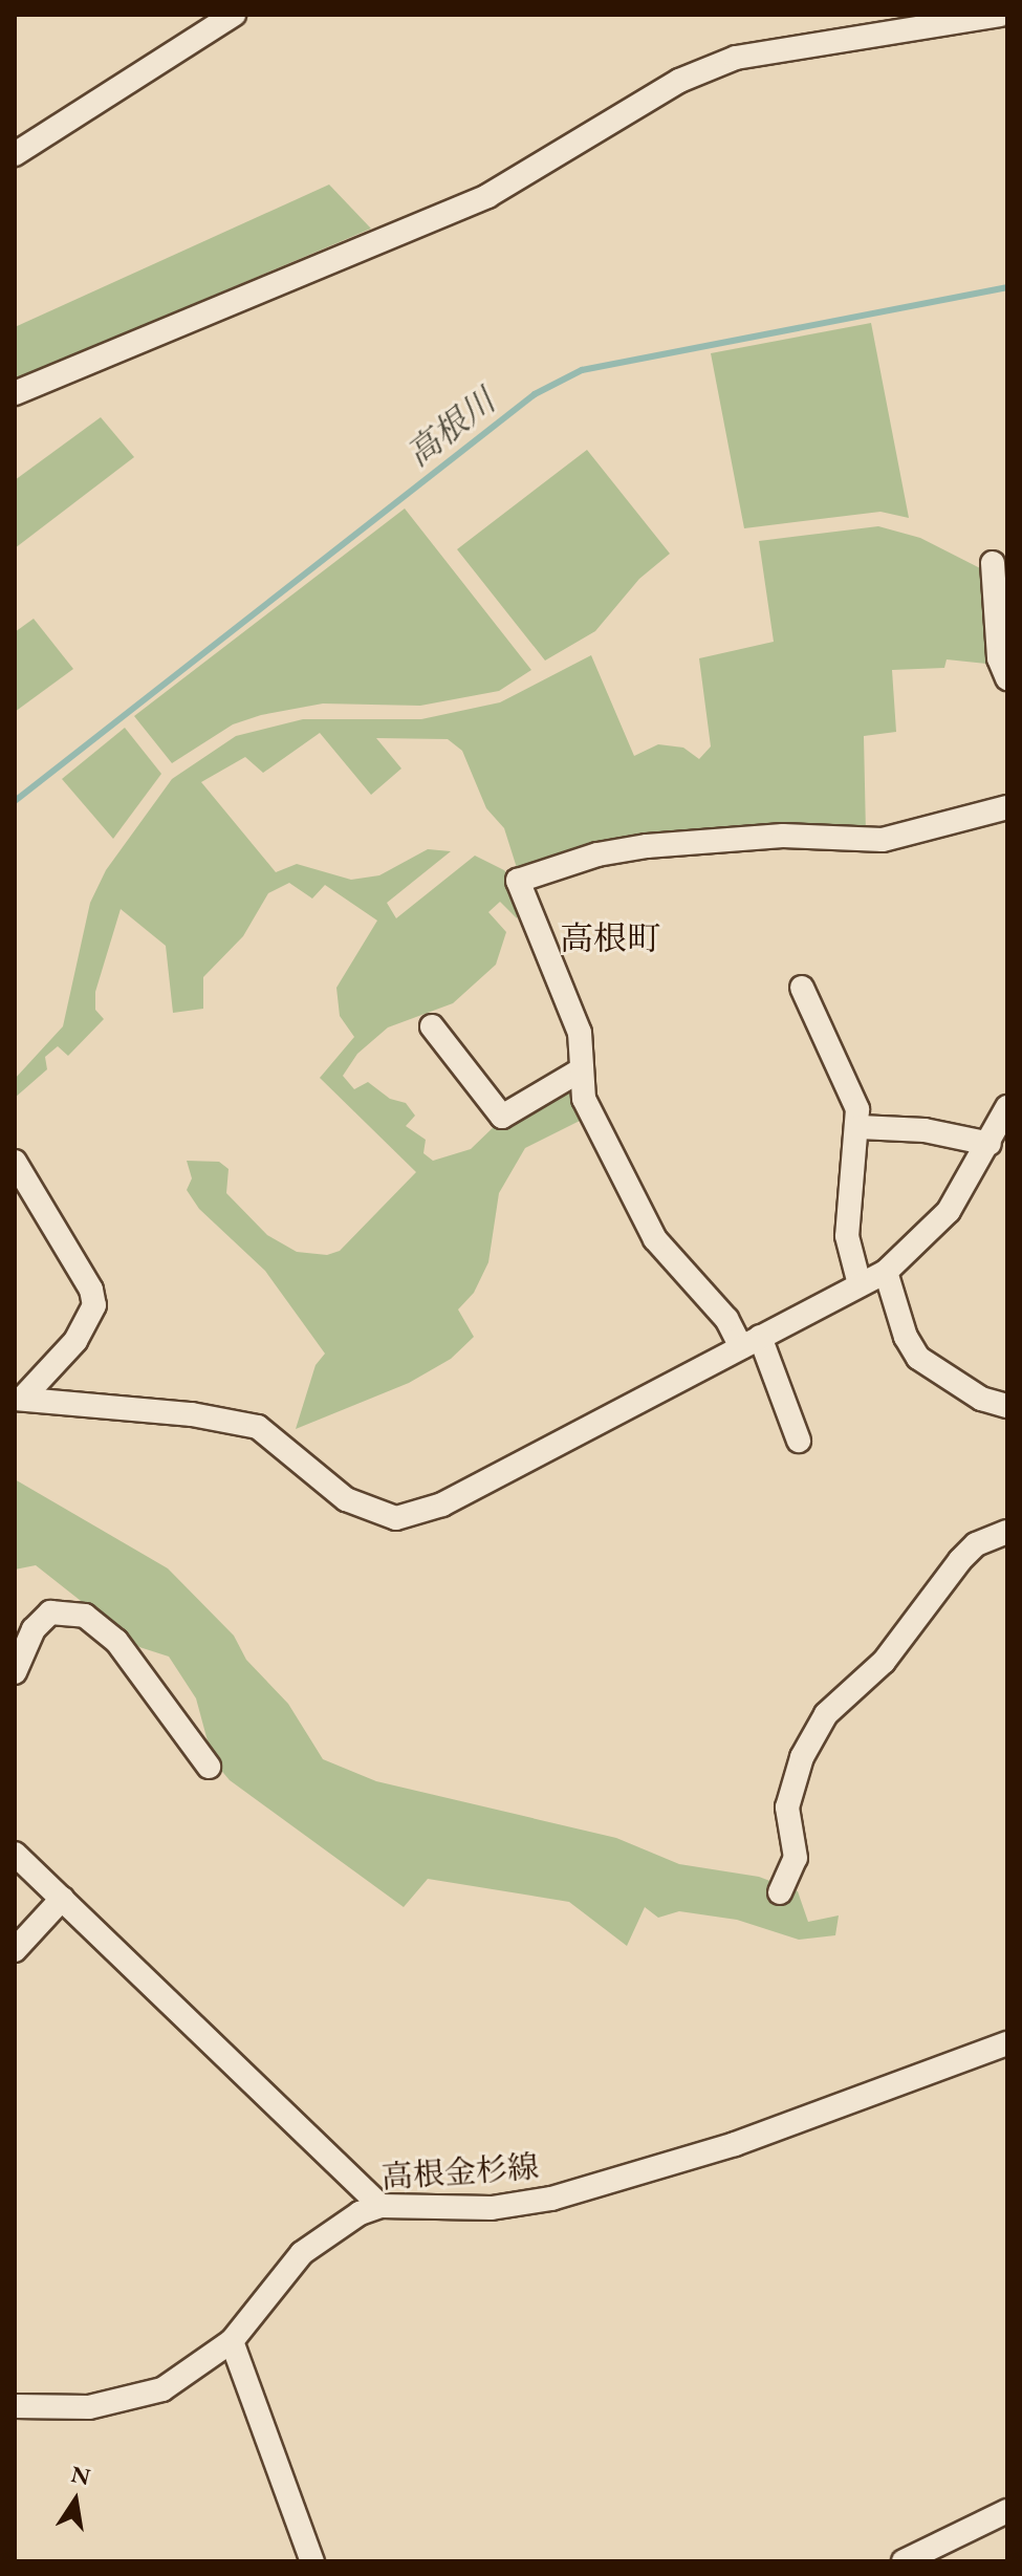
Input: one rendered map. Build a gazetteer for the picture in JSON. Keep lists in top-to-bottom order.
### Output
{
  "streets": {
    "street": ["高根金杉線"]
  },
  "districts": ["高根町"],
  "water": ["高根川"],
  "north": "top"
}
